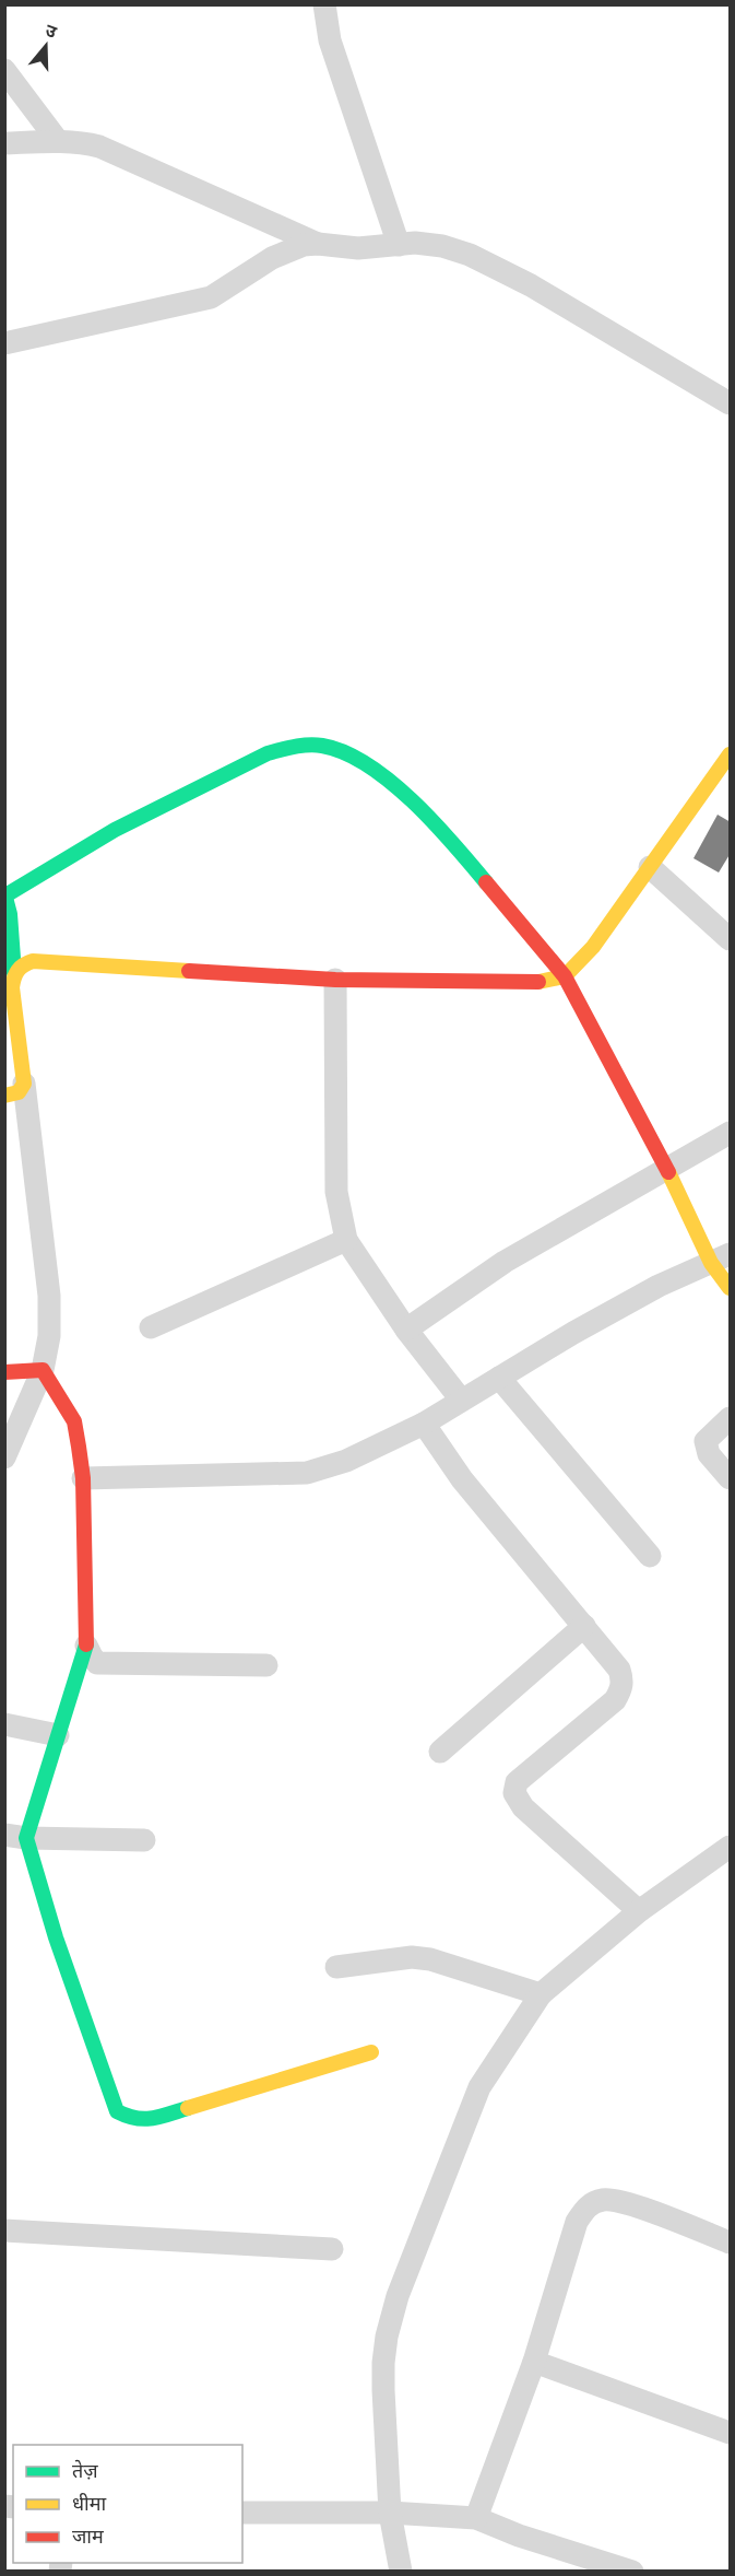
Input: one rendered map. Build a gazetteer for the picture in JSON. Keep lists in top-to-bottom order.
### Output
{
  "legend": ["तेज़", "धीमा", "जाम"],
  "north": "top"
}
